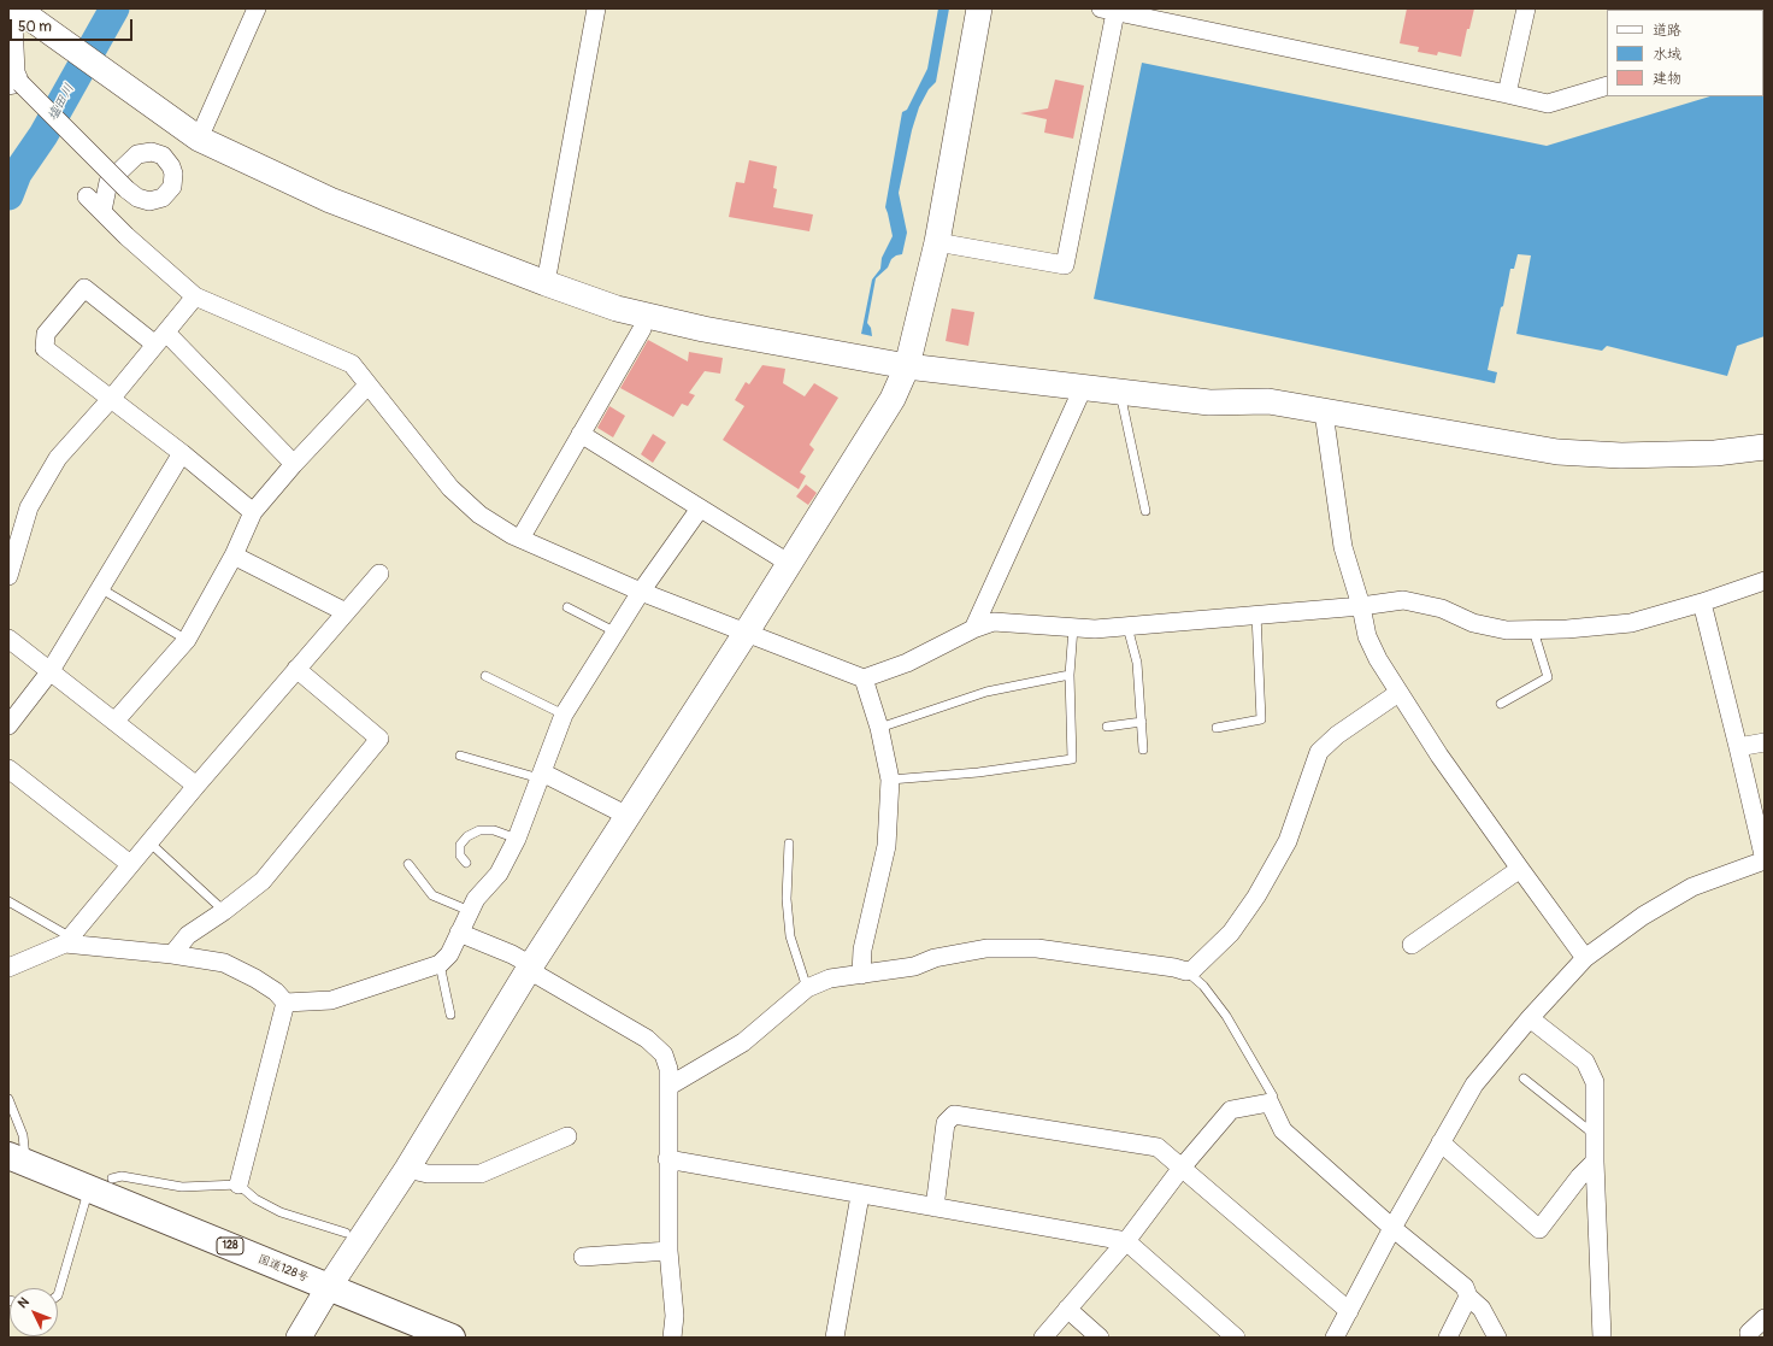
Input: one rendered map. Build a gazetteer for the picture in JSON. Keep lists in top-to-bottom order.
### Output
{
  "streets": {
    "highway": ["128", "国道128号"]
  },
  "water": ["塩田川"],
  "legend": ["道路", "水域", "建物"],
  "scale_bar": "50 m",
  "north": "top left"
}
